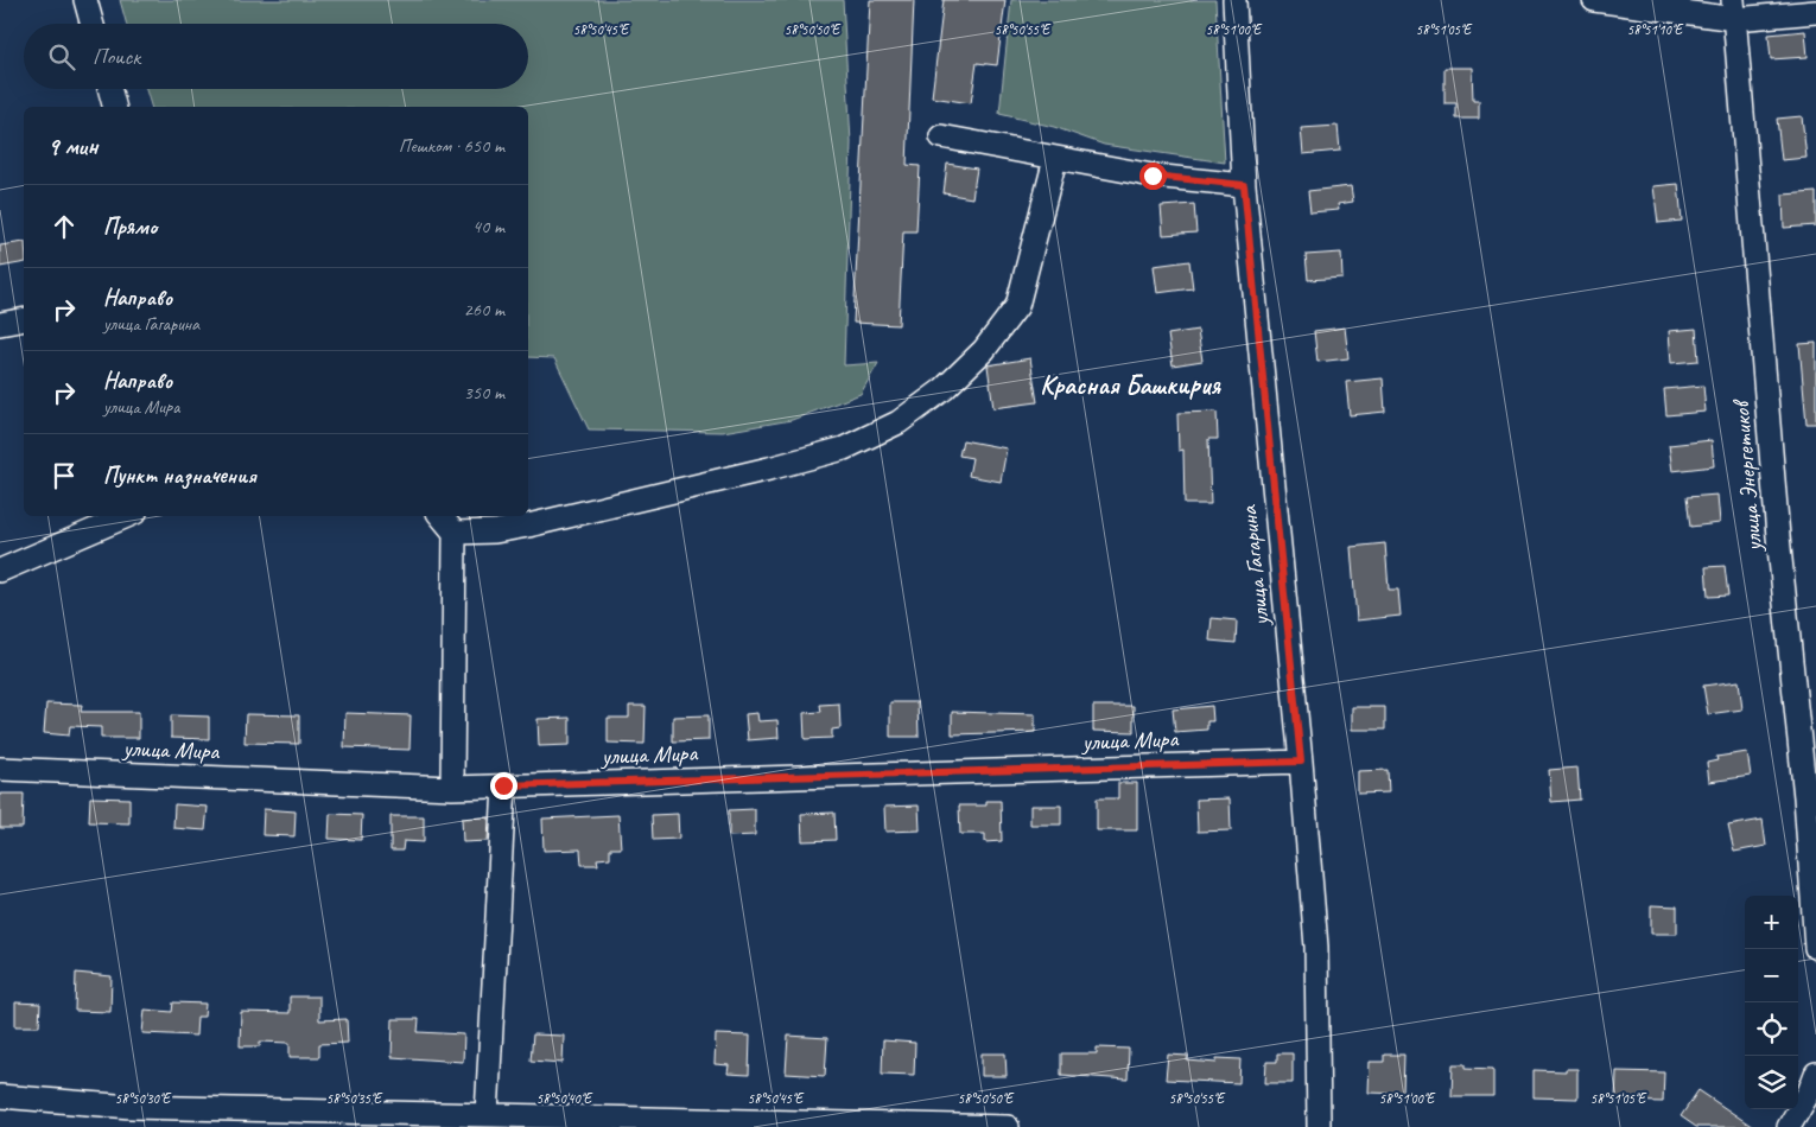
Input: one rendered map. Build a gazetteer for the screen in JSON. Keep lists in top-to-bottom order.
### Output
{
  "streets": {
    "street": ["улица Энергетиков", "улица Гагарина", "улица Мира"]
  },
  "crossings": [
    ["улица Гагарина", "улица Мира"]
  ],
  "districts": ["Красная Башкирия"],
  "page": {
    "search": "Поиск",
    "heading": ["9 мин", "Пешком · 650 m"],
    "list": [
      ["Прямо", "40 m"],
      ["Направо", "улица Гагарина", "260 m"],
      ["Направо", "улица Мира", "350 m"],
      "Пункт назначения"
    ],
    "map_buttons": ["+", "−"]
  },
  "coordinates": [
    "58°51'10\"E",
    "58°50'45\"E",
    "58°50'50\"E",
    "58°50'55\"E",
    "58°51'00\"E",
    "58°51'05\"E",
    "58°50'30\"E",
    "58°50'35\"E",
    "58°50'40\"E"
  ]
}
